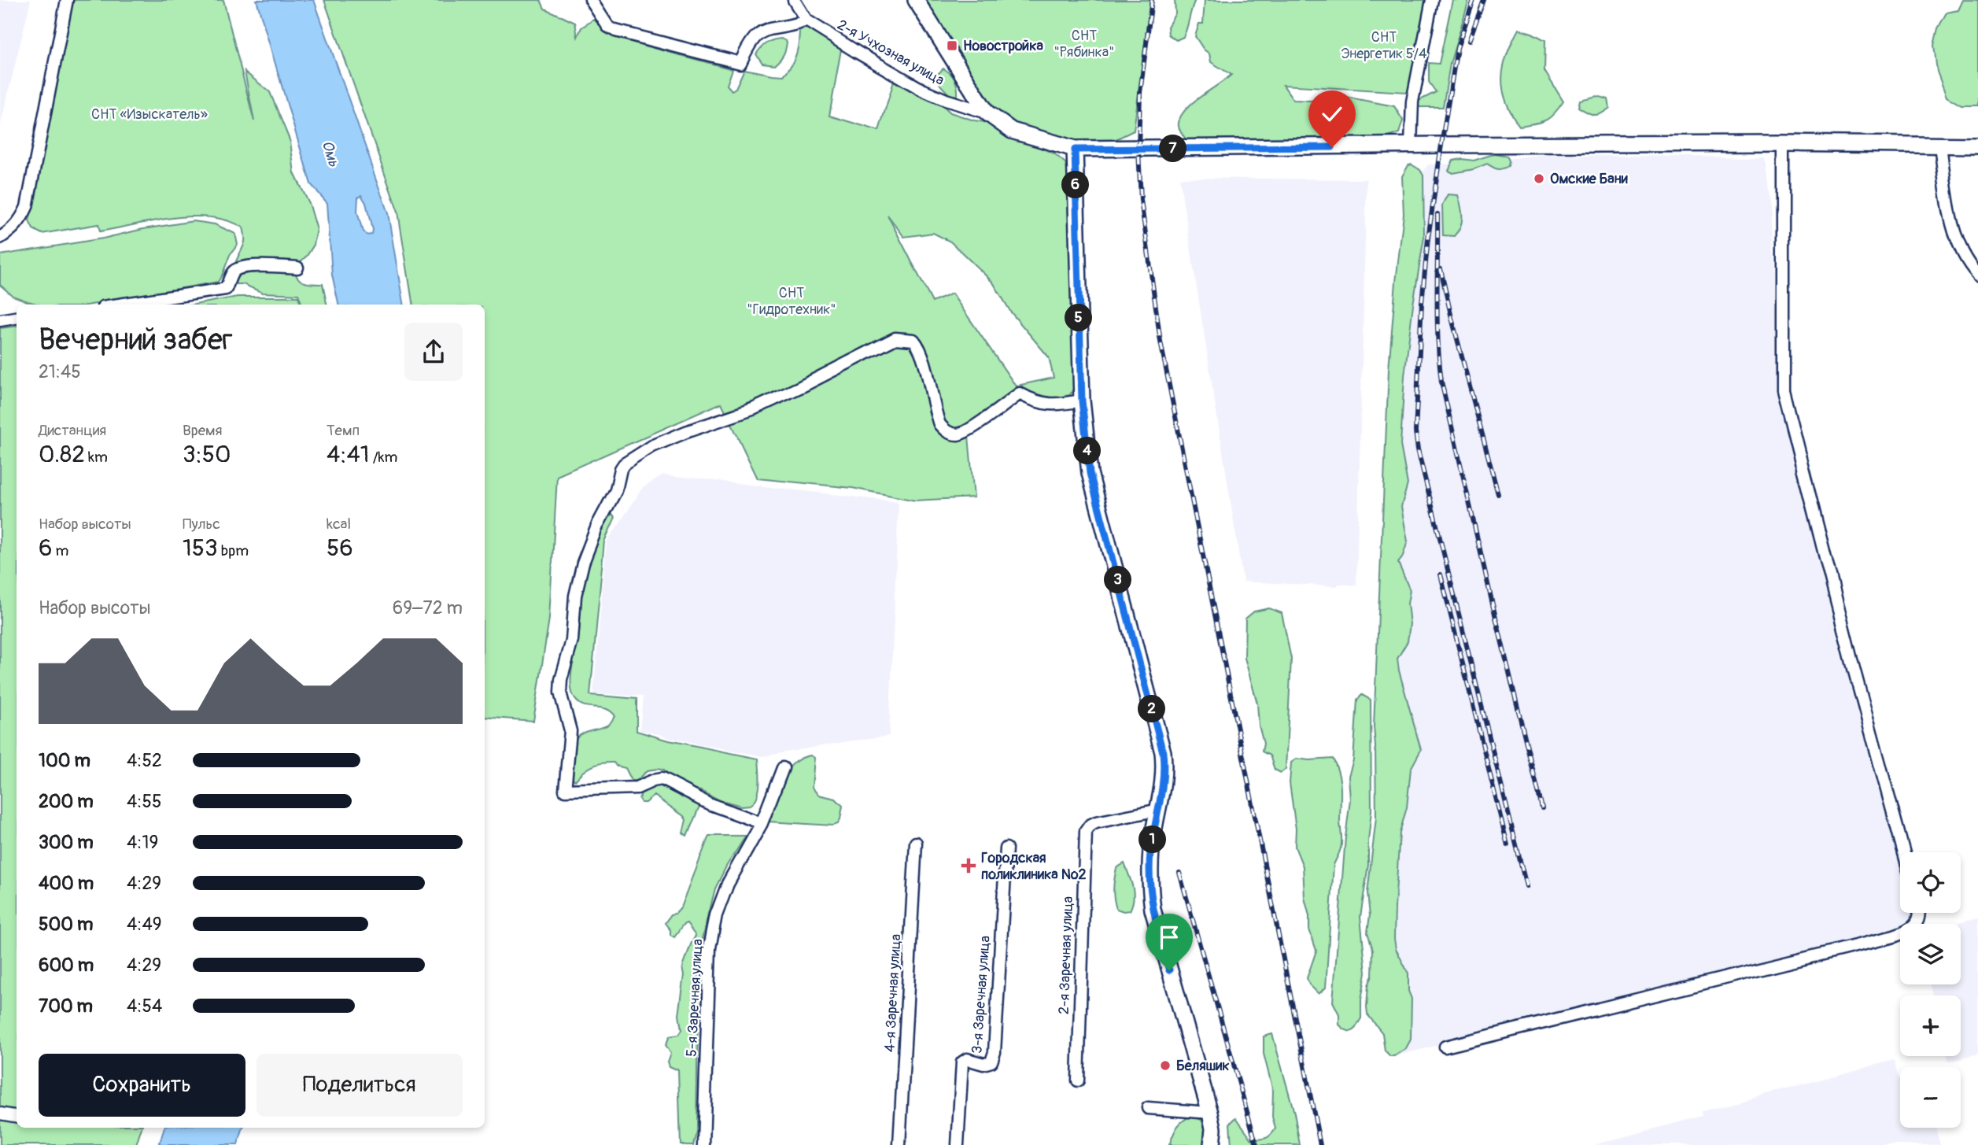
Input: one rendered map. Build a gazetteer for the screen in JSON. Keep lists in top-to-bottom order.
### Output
{
  "streets": {
    "street": [
      "2-я Учхозная улица",
      "2-я Заречная улица",
      "4-я Заречная улица",
      "3-я Заречная улица",
      "5-я Заречная улица"
    ]
  },
  "water": ["Омь"],
  "parks": [
    "СНТ \"Рябинка\"",
    "СНТ Энергетик 5/4",
    "СНТ «Изыскатель»",
    "СНТ \"Гидротехник\""
  ],
  "places": {
    "transit": ["Новостройка"],
    "other": ["Омские Бани", "Беляшик"],
    "health": ["Городская поликлиника №2"]
  },
  "page": {
    "pins": [
      "7",
      "6",
      "5",
      "4",
      "3",
      "2",
      "1"
    ],
    "heading": ["Вечерний забег", "21:45"],
    "stats": [
      ["Дистанция", "0.82 km"],
      ["Время", "3:50"],
      ["Темп", "4:41 /km"],
      ["Набор высоты", "6 m"],
      ["Пульс", "153 bpm"],
      ["kcal", "56"]
    ],
    "chart": ["Набор высоты", "69–72 m"],
    "list": [
      {
        "name": "100 m",
        "note": "4:52"
      },
      {
        "name": "200 m",
        "note": "4:55"
      },
      {
        "name": "300 m",
        "note": "4:19"
      },
      {
        "name": "400 m",
        "note": "4:29"
      },
      {
        "name": "500 m",
        "note": "4:49"
      },
      {
        "name": "600 m",
        "note": "4:29"
      },
      {
        "name": "700 m",
        "note": "4:54"
      }
    ],
    "map_buttons": ["+", "−"],
    "buttons": ["Сохранить", "Поделиться"]
  }
}
